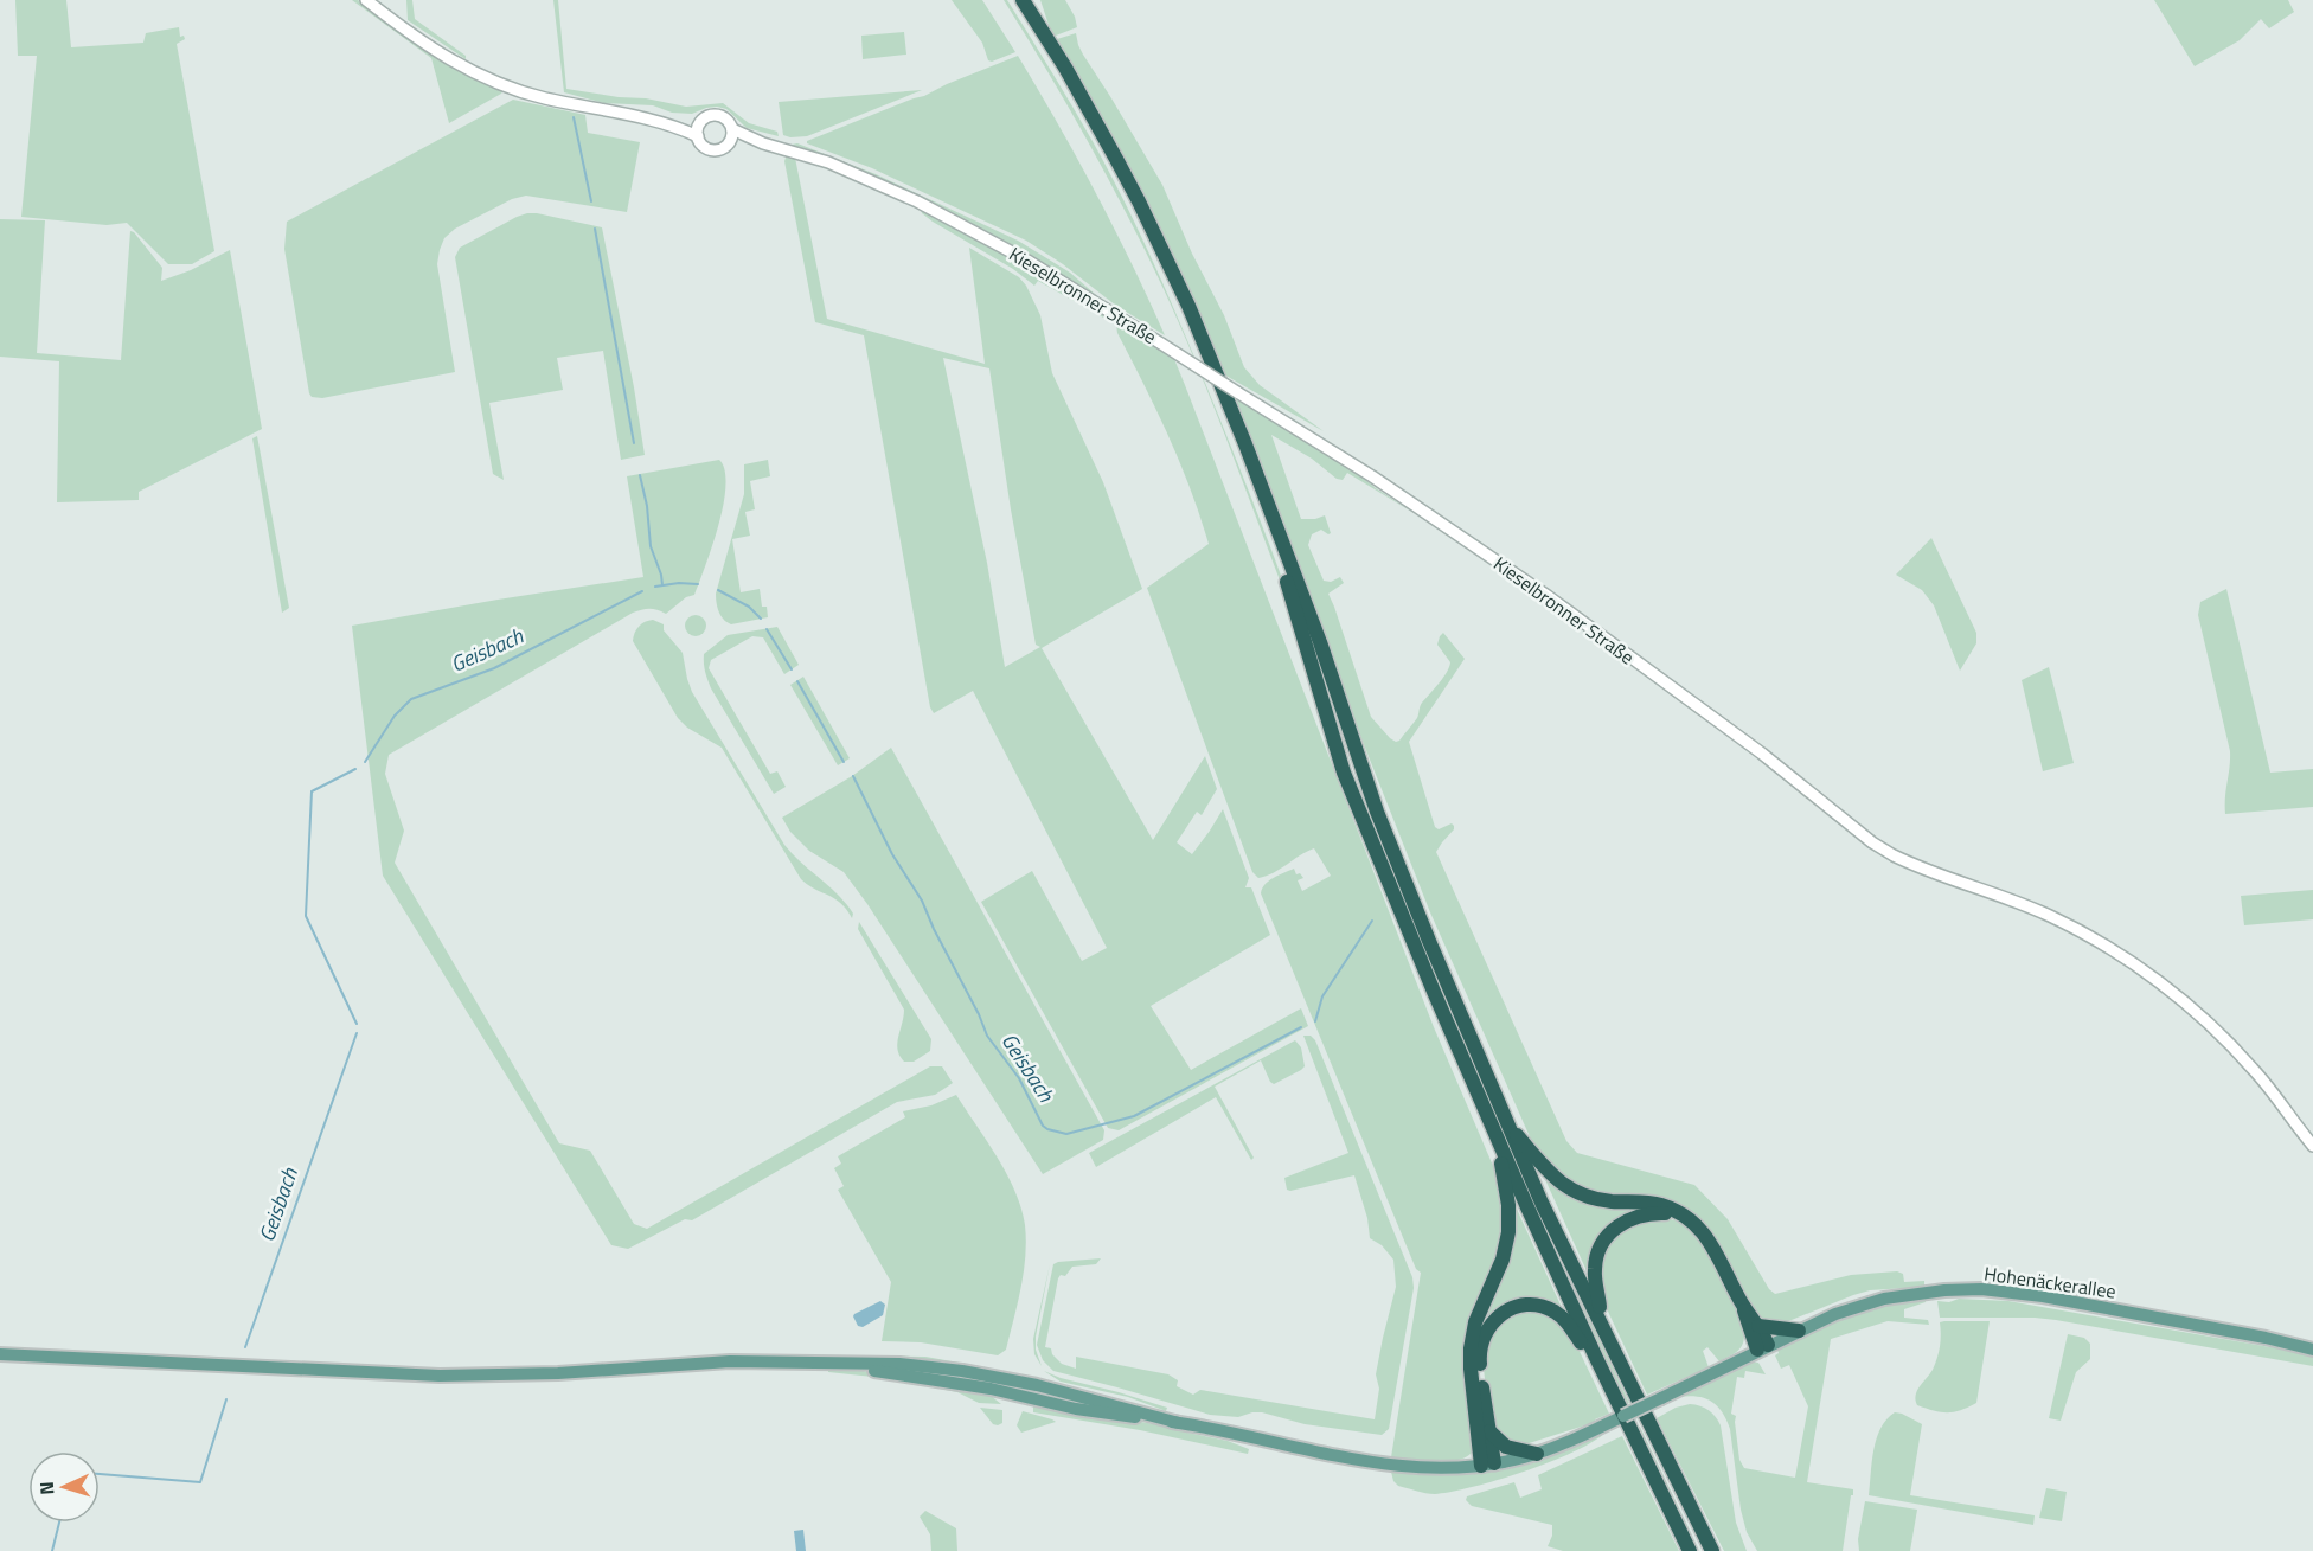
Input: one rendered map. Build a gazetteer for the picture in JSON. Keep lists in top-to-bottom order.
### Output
{
  "streets": {
    "main road": ["Hohenäckerallee"],
    "street": ["Kieselbronner Straße"]
  },
  "water": ["Geisbach"],
  "north": "left"
}
